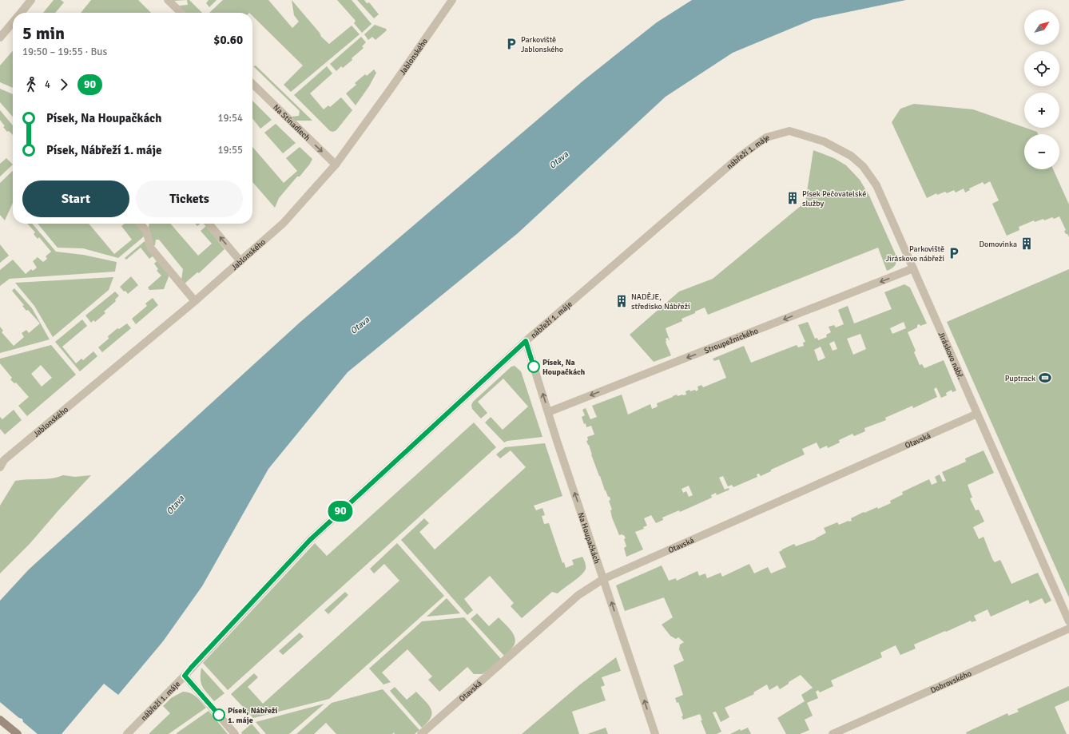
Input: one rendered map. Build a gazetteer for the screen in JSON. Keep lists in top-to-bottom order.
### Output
{
  "streets": {
    "street": [
      "Jablonského",
      "Na Stínadlech",
      "nábřeží 1. máje",
      "Stroupežnického",
      "Jiráskovo nábř.",
      "Otavská",
      "Na Houpačkách",
      "Dobrovského"
    ]
  },
  "crossings": [
    ["Jablonského", "Na Stínadlech"],
    ["nábřeží 1. máje", "Jiráskovo nábř."],
    ["nábřeží 1. máje", "Na Houpačkách"],
    ["Stroupežnického", "Jiráskovo nábř."],
    ["Stroupežnického", "Na Houpačkách"],
    ["Jiráskovo nábř.", "Otavská"],
    ["Otavská", "Na Houpačkách"]
  ],
  "one_way": ["Na Stínadlech", "Stroupežnického", "Na Houpačkách"],
  "water": ["Otava"],
  "places": {
    "parking": ["Parkoviště Jablonského", "Parkoviště Jiráskovo nábřeží"],
    "building": ["Písek Pečovatelské služby", "Domovinka", "NADĚJE, středisko Nábřeží"],
    "other": ["Písek, Na Houpačkách", "Písek, Nábřeží 1. máje"],
    "sports": ["Puptrack"]
  },
  "lines": ["bus line 90"],
  "north": "top right",
  "page": {
    "on_map": "90",
    "map_buttons": ["+", "−"],
    "heading": ["5 min", "19:50 – 19:55 · Bus", "$0.60"],
    "legs": ["4", "90"],
    "list": [
      {
        "name": "Písek, Na Houpačkách",
        "value": "19:54"
      },
      {
        "name": "Písek, Nábřeží 1. máje",
        "value": "19:55"
      }
    ],
    "buttons": ["Start", "Tickets"]
  }
}
